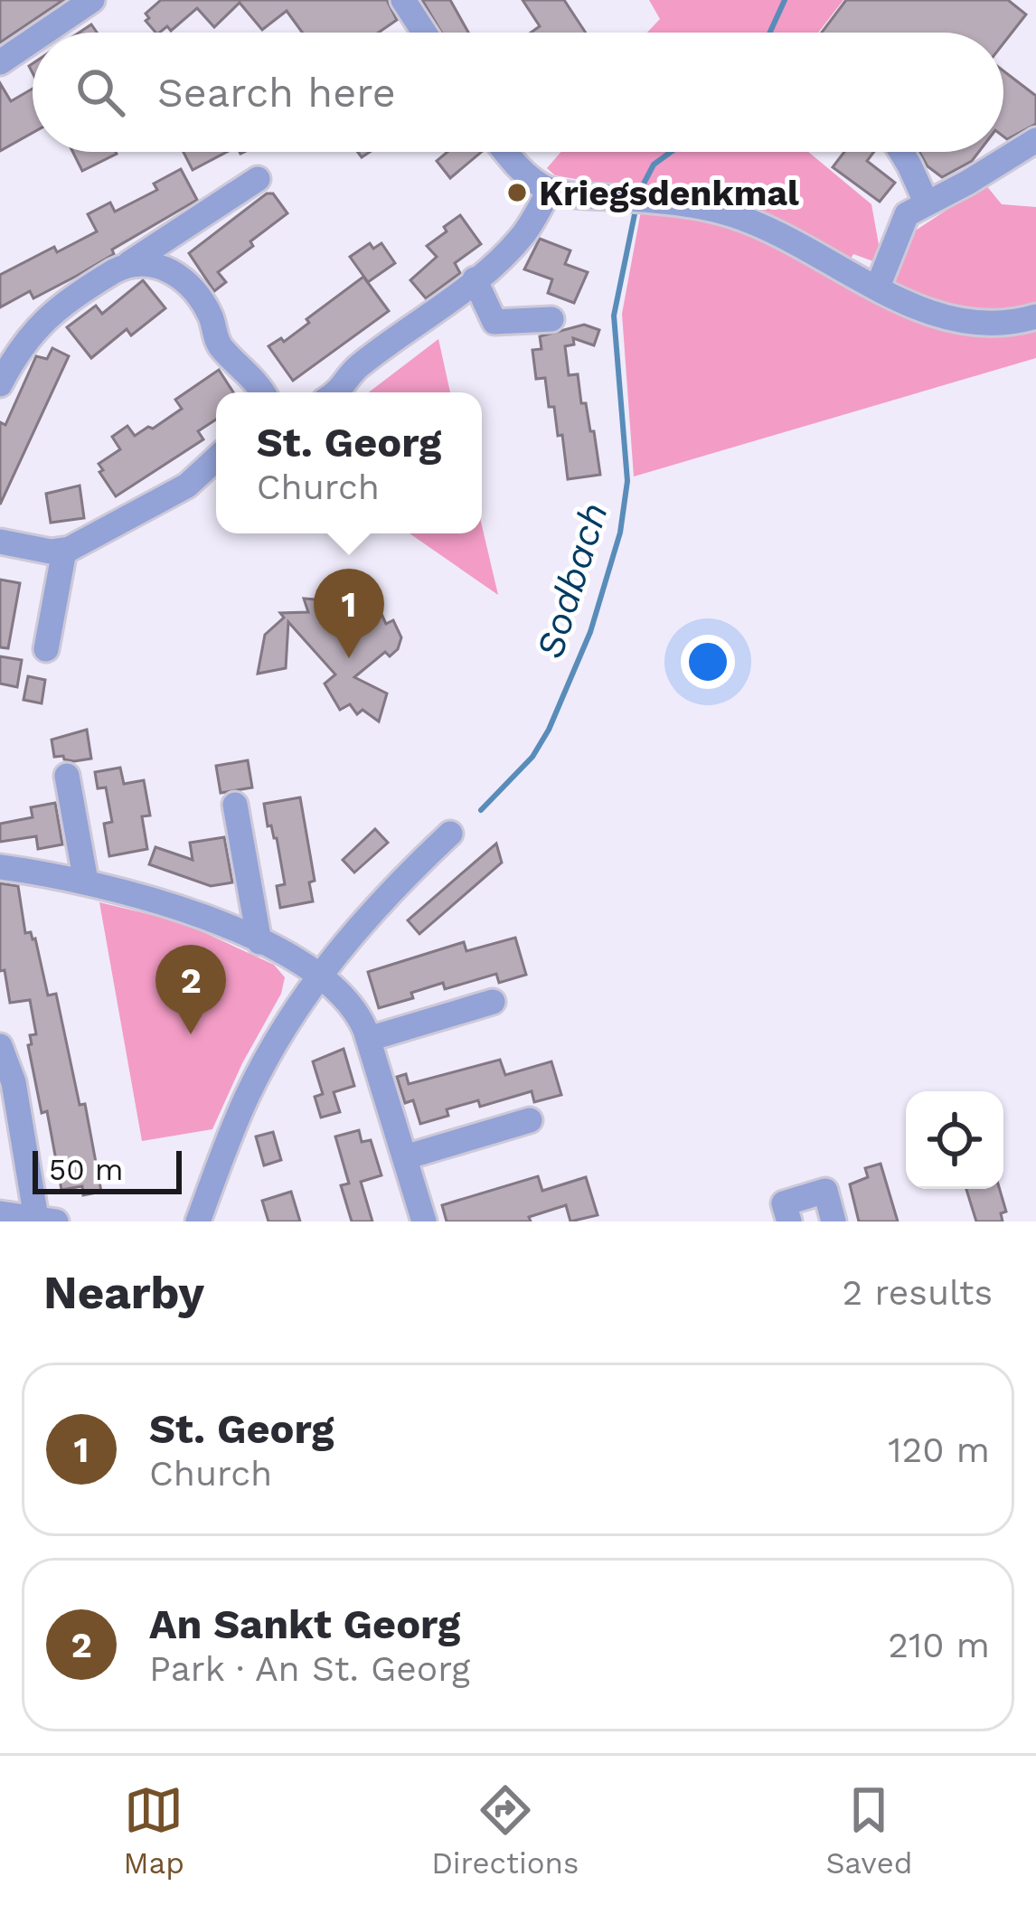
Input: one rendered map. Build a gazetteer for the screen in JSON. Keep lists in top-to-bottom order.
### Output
{
  "water": ["Sodbach"],
  "places": ["Kriegsdenkmal"],
  "scale_bar": "50 m",
  "page": {
    "search": "Search here",
    "popup": ["St. Georg", "Church"],
    "pins": ["1", "2"],
    "scale": "50 m",
    "heading": ["Nearby", "2 results"],
    "list": [
      {
        "mark": "1",
        "name": "St. Georg",
        "note": "Church",
        "value": "120 m"
      },
      {
        "mark": "2",
        "name": "An Sankt Georg",
        "note": "Park · An St. Georg",
        "value": "210 m"
      }
    ],
    "nav": ["Map", "Directions", "Saved"]
  }
}
